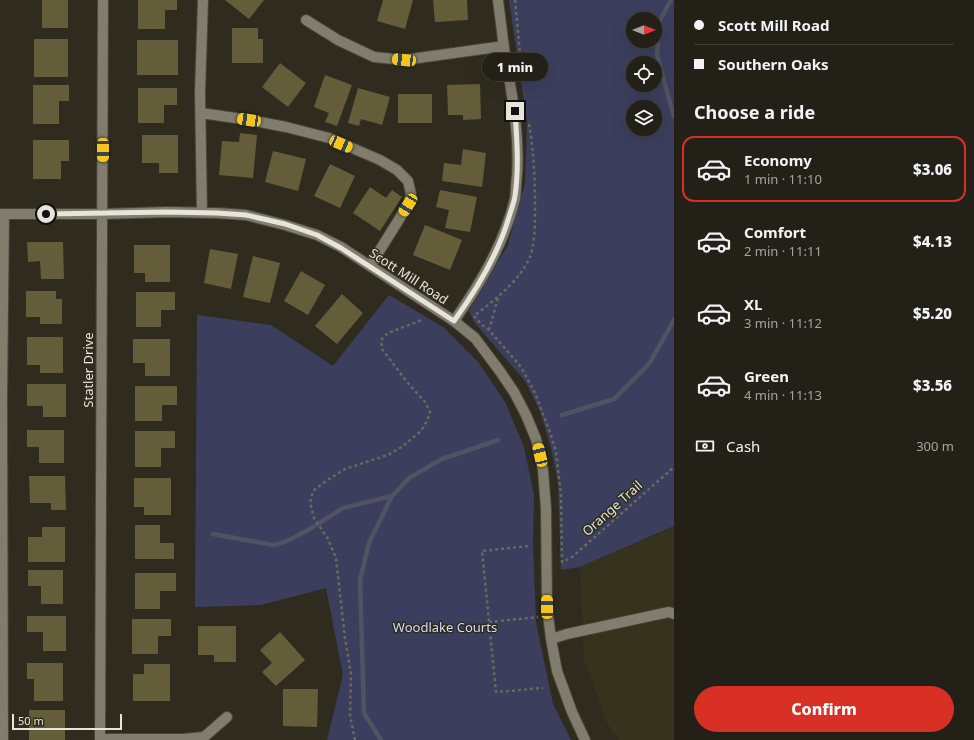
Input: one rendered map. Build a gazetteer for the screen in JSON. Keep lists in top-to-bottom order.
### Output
{
  "streets": {
    "street": ["Scott Mill Road", "Statler Drive"],
    "path": ["Orange Trail"]
  },
  "crossings": [
    ["Scott Mill Road", "Statler Drive"]
  ],
  "parks": ["Woodlake Courts"],
  "scale_bar": "50 m",
  "north": "right",
  "page": {
    "banner": ["Scott Mill Road", "Southern Oaks"],
    "bubble": "1 min",
    "heading": "Choose a ride",
    "list": [
      {
        "name": "Economy",
        "note": "1 min · 11:10",
        "value": "$3.06"
      },
      {
        "name": "Comfort",
        "note": "2 min · 11:11",
        "value": "$4.13"
      },
      {
        "name": "XL",
        "note": "3 min · 11:12",
        "value": "$5.20"
      },
      {
        "name": "Green",
        "note": "4 min · 11:13",
        "value": "$3.56"
      }
    ],
    "pay": ["Cash", "300 m"],
    "buttons": "Confirm",
    "scale": "50 m"
  }
}
